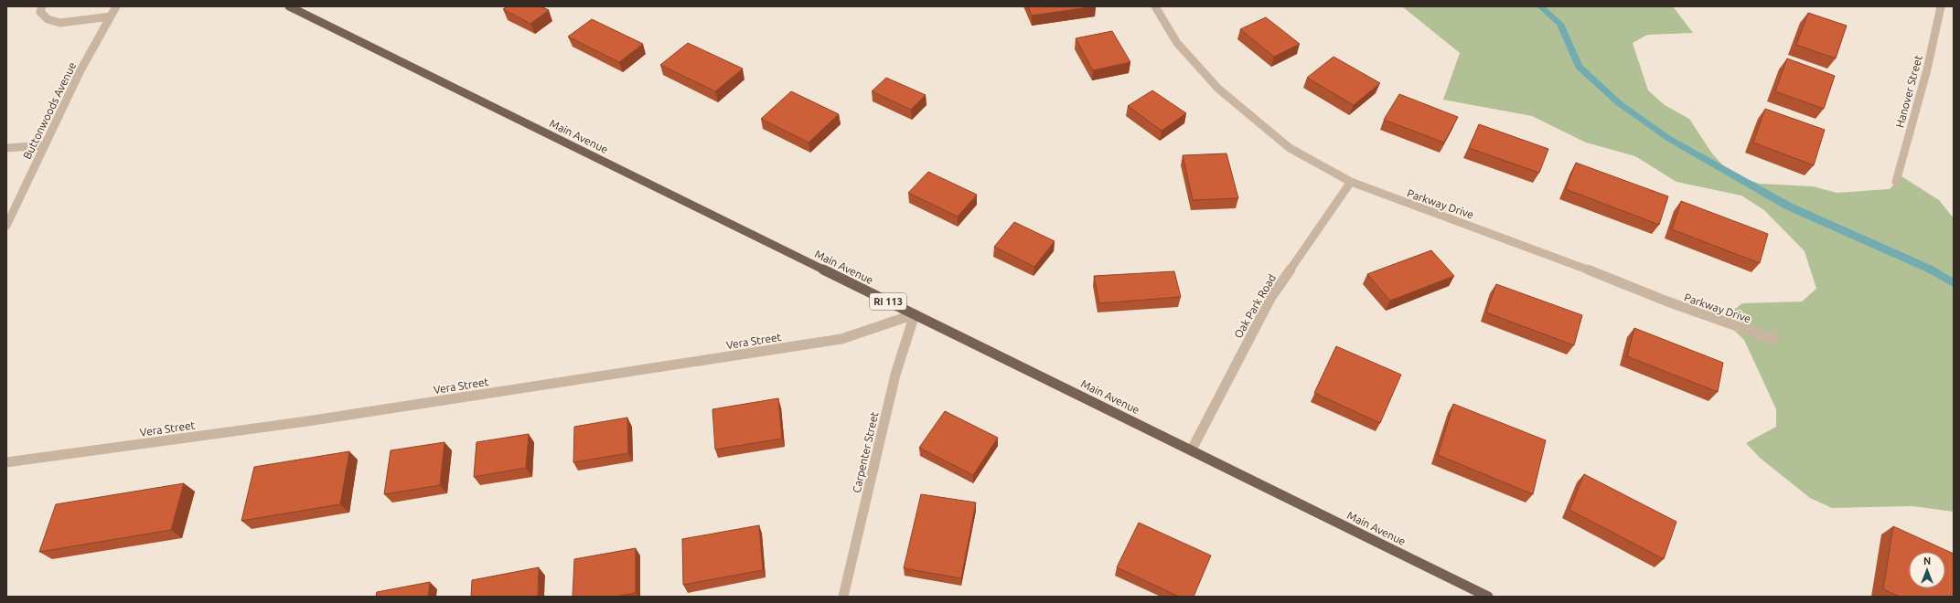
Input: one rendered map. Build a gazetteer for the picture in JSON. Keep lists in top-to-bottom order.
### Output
{
  "streets": {
    "main road": ["Main Avenue", "RI 113"],
    "street": [
      "Hanover Street",
      "Buttonwoods Avenue",
      "Parkway Drive",
      "Oak Park Road",
      "Vera Street",
      "Carpenter Street"
    ]
  },
  "crossings": [
    ["Main Avenue", "Oak Park Road"],
    ["Main Avenue", "Vera Street"],
    ["Main Avenue", "Carpenter Street"],
    ["Parkway Drive", "Oak Park Road"],
    ["Vera Street", "Carpenter Street"]
  ],
  "north": "top"
}
